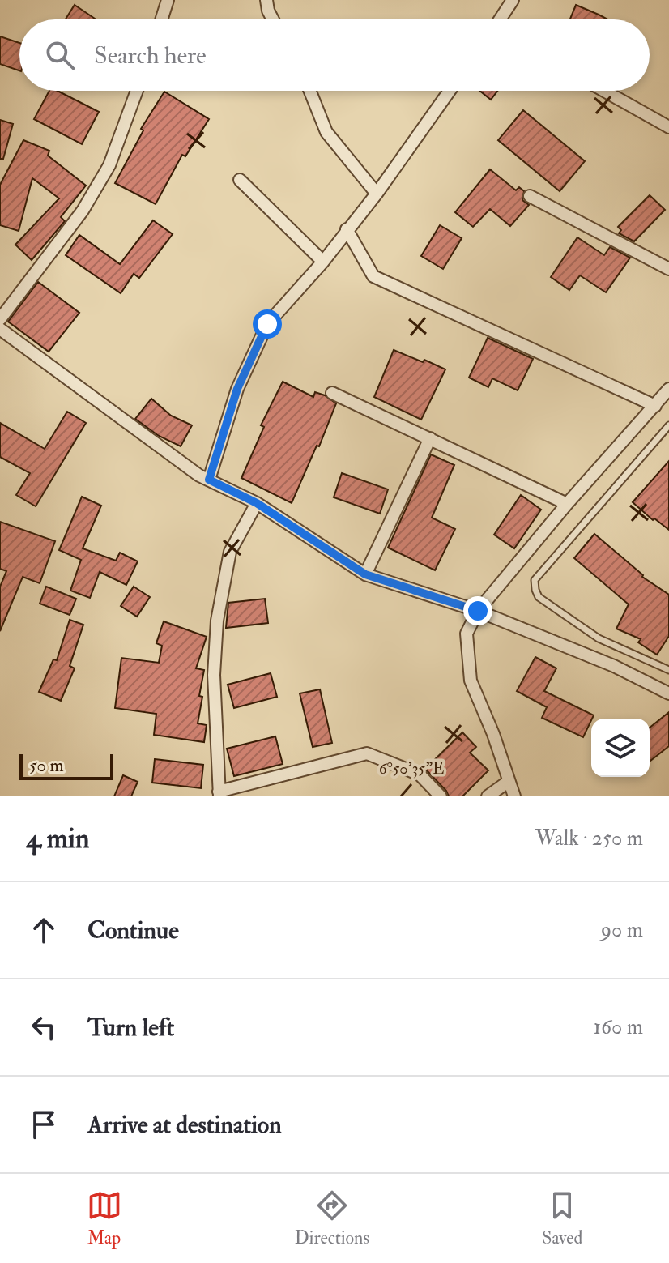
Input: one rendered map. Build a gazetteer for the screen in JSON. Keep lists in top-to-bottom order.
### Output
{
  "scale_bar": "50 m",
  "page": {
    "search": "Search here",
    "scale": "50 m",
    "heading": ["4 min", "Walk · 250 m"],
    "list": [
      ["Continue", "90 m"],
      ["Turn left", "160 m"],
      "Arrive at destination"
    ],
    "nav": ["Map", "Directions", "Saved"]
  },
  "coordinates": ["6°50'35\"E"]
}
